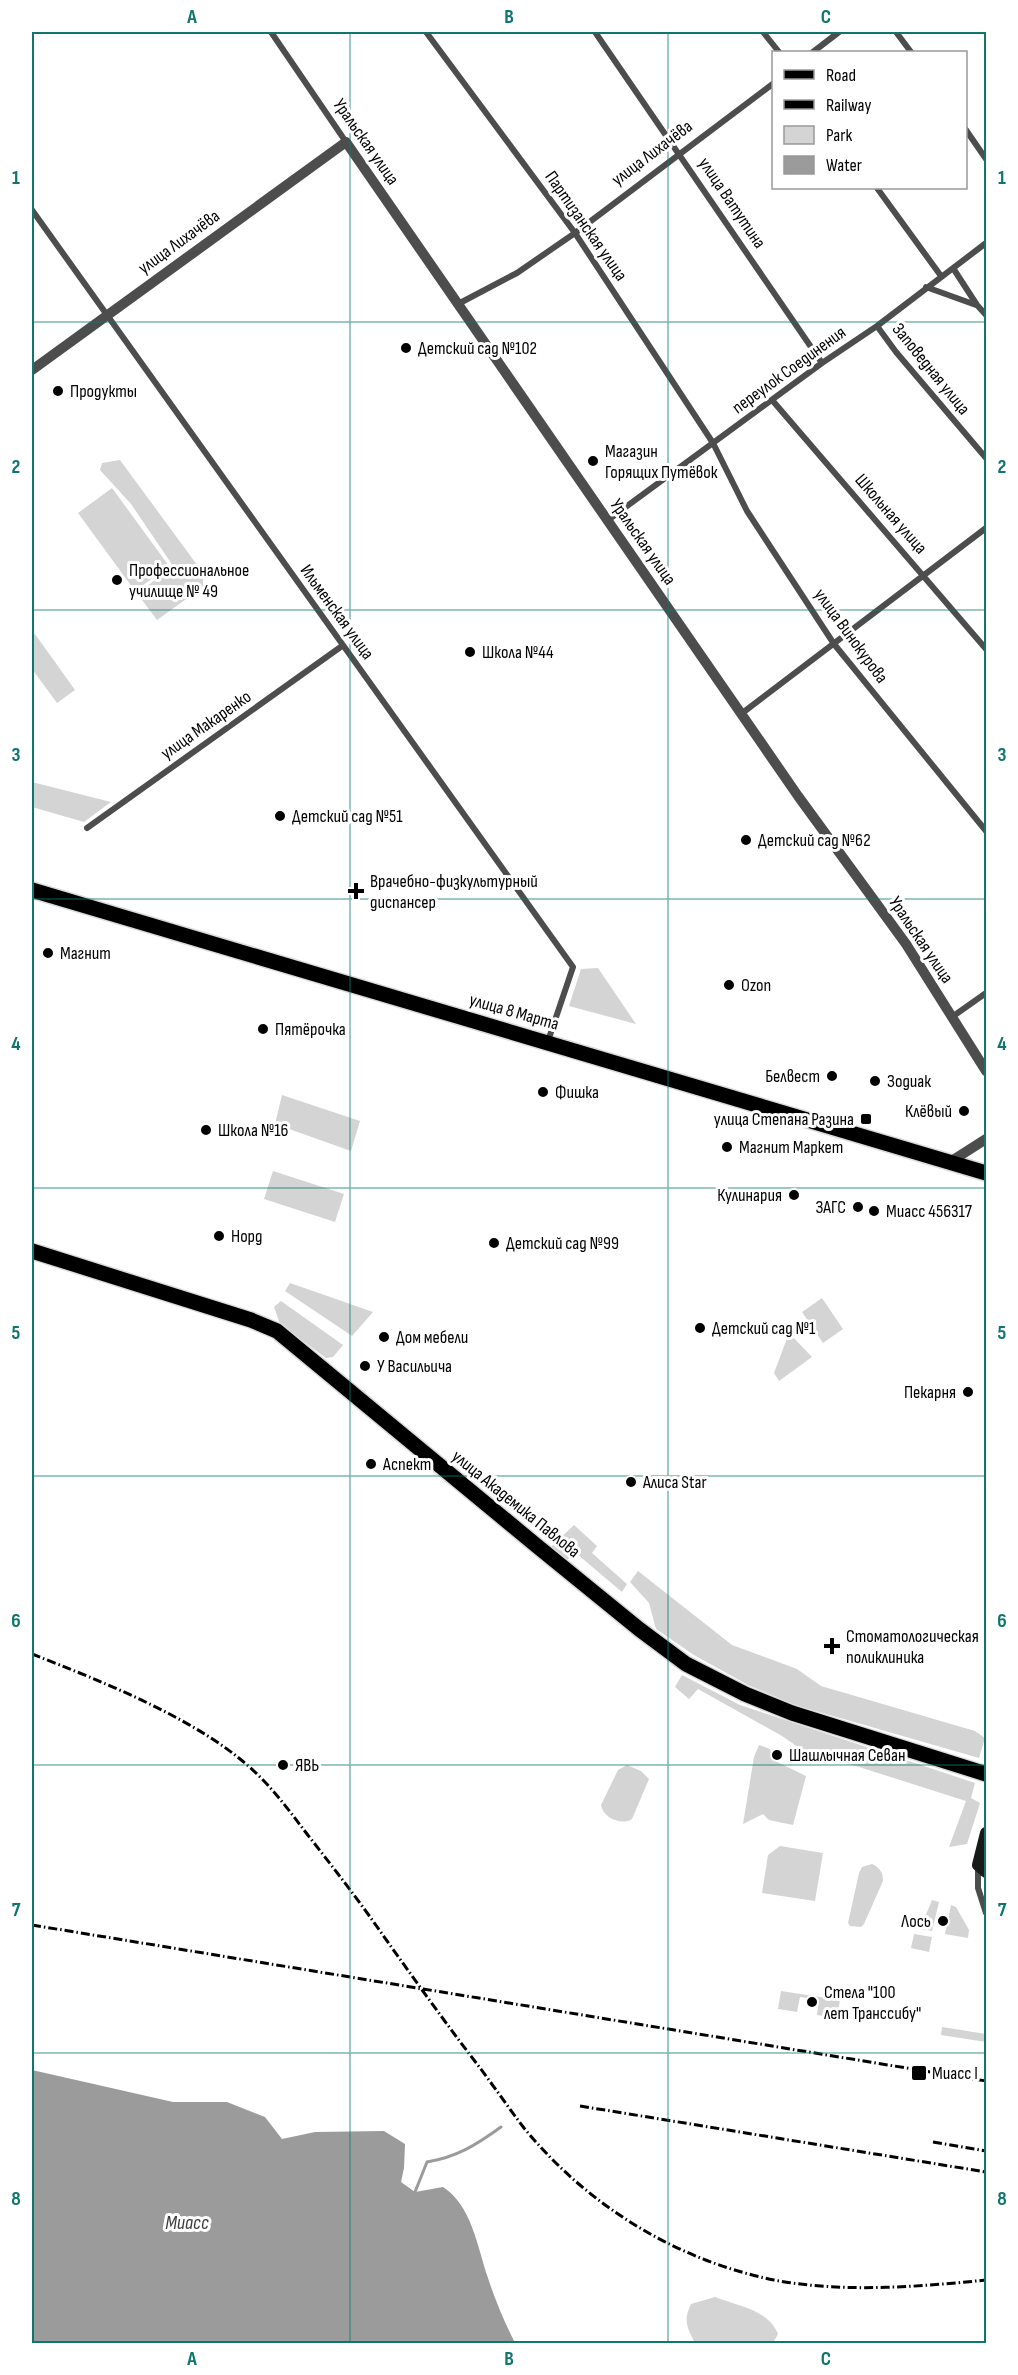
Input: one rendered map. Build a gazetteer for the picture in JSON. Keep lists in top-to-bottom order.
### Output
{
  "streets": {
    "main road": ["улица 8 Марта", "улица Академика Павлова"],
    "street": [
      "Уральская улица",
      "улица Лихачёва",
      "улица Ватутина",
      "Партизанская улица",
      "Заповедная улица",
      "переулок Соединения",
      "Школьная улица",
      "Ильменская улица",
      "улица Винокурова",
      "улица Макаренко"
    ]
  },
  "crossings": [
    ["Уральская улица", "улица Лихачёва"],
    ["Уральская улица", "переулок Соединения"],
    ["улица Лихачёва", "улица Ватутина"],
    ["улица Лихачёва", "Партизанская улица"],
    ["улица Лихачёва", "Ильменская улица"],
    ["улица Ватутина", "переулок Соединения"],
    ["Партизанская улица", "переулок Соединения"],
    ["Партизанская улица", "улица Винокурова"],
    ["Заповедная улица", "переулок Соединения"],
    ["переулок Соединения", "Школьная улица"],
    ["переулок Соединения", "улица Винокурова"],
    ["Ильменская улица", "улица Макаренко"],
    ["Ильменская улица", "улица 8 Марта"]
  ],
  "water": ["Миасс"],
  "places": {
    "other": [
      "Детский сад №102",
      "Продукты",
      "Магазин Горящих Путёвок",
      "Профессиональное училище № 49",
      "Школа №44",
      "Детский сад №51",
      "Детский сад №62",
      "Магнит",
      "Ozon",
      "Пятёрочка",
      "Белвест",
      "Зодиак",
      "Фишка",
      "Клёвый",
      "Школа №16",
      "Магнит Маркет",
      "Кулинария",
      "ЗАГС",
      "Миасс 456317",
      "Норд",
      "Детский сад №99",
      "Детский сад №1",
      "Дом мебели",
      "У Васильича",
      "Пекарня",
      "Аспект",
      "Алиса Star",
      "Шашлычная Севан",
      "ЯВЬ",
      "Лось",
      "Стела \"100 лет Транссибу\""
    ],
    "health": ["Врачебно-физкультурный диспансер", "Стоматологическая поликлиника"],
    "transit": ["улица Степана Разина", "Миасс I"]
  },
  "legend": [
    "Road",
    "Railway",
    "Park",
    "Water"
  ],
  "grid": {
    "columns": ["A", "B", "C"],
    "rows": [
      "1",
      "2",
      "3",
      "4",
      "5",
      "6",
      "7",
      "8"
    ]
  }
}
